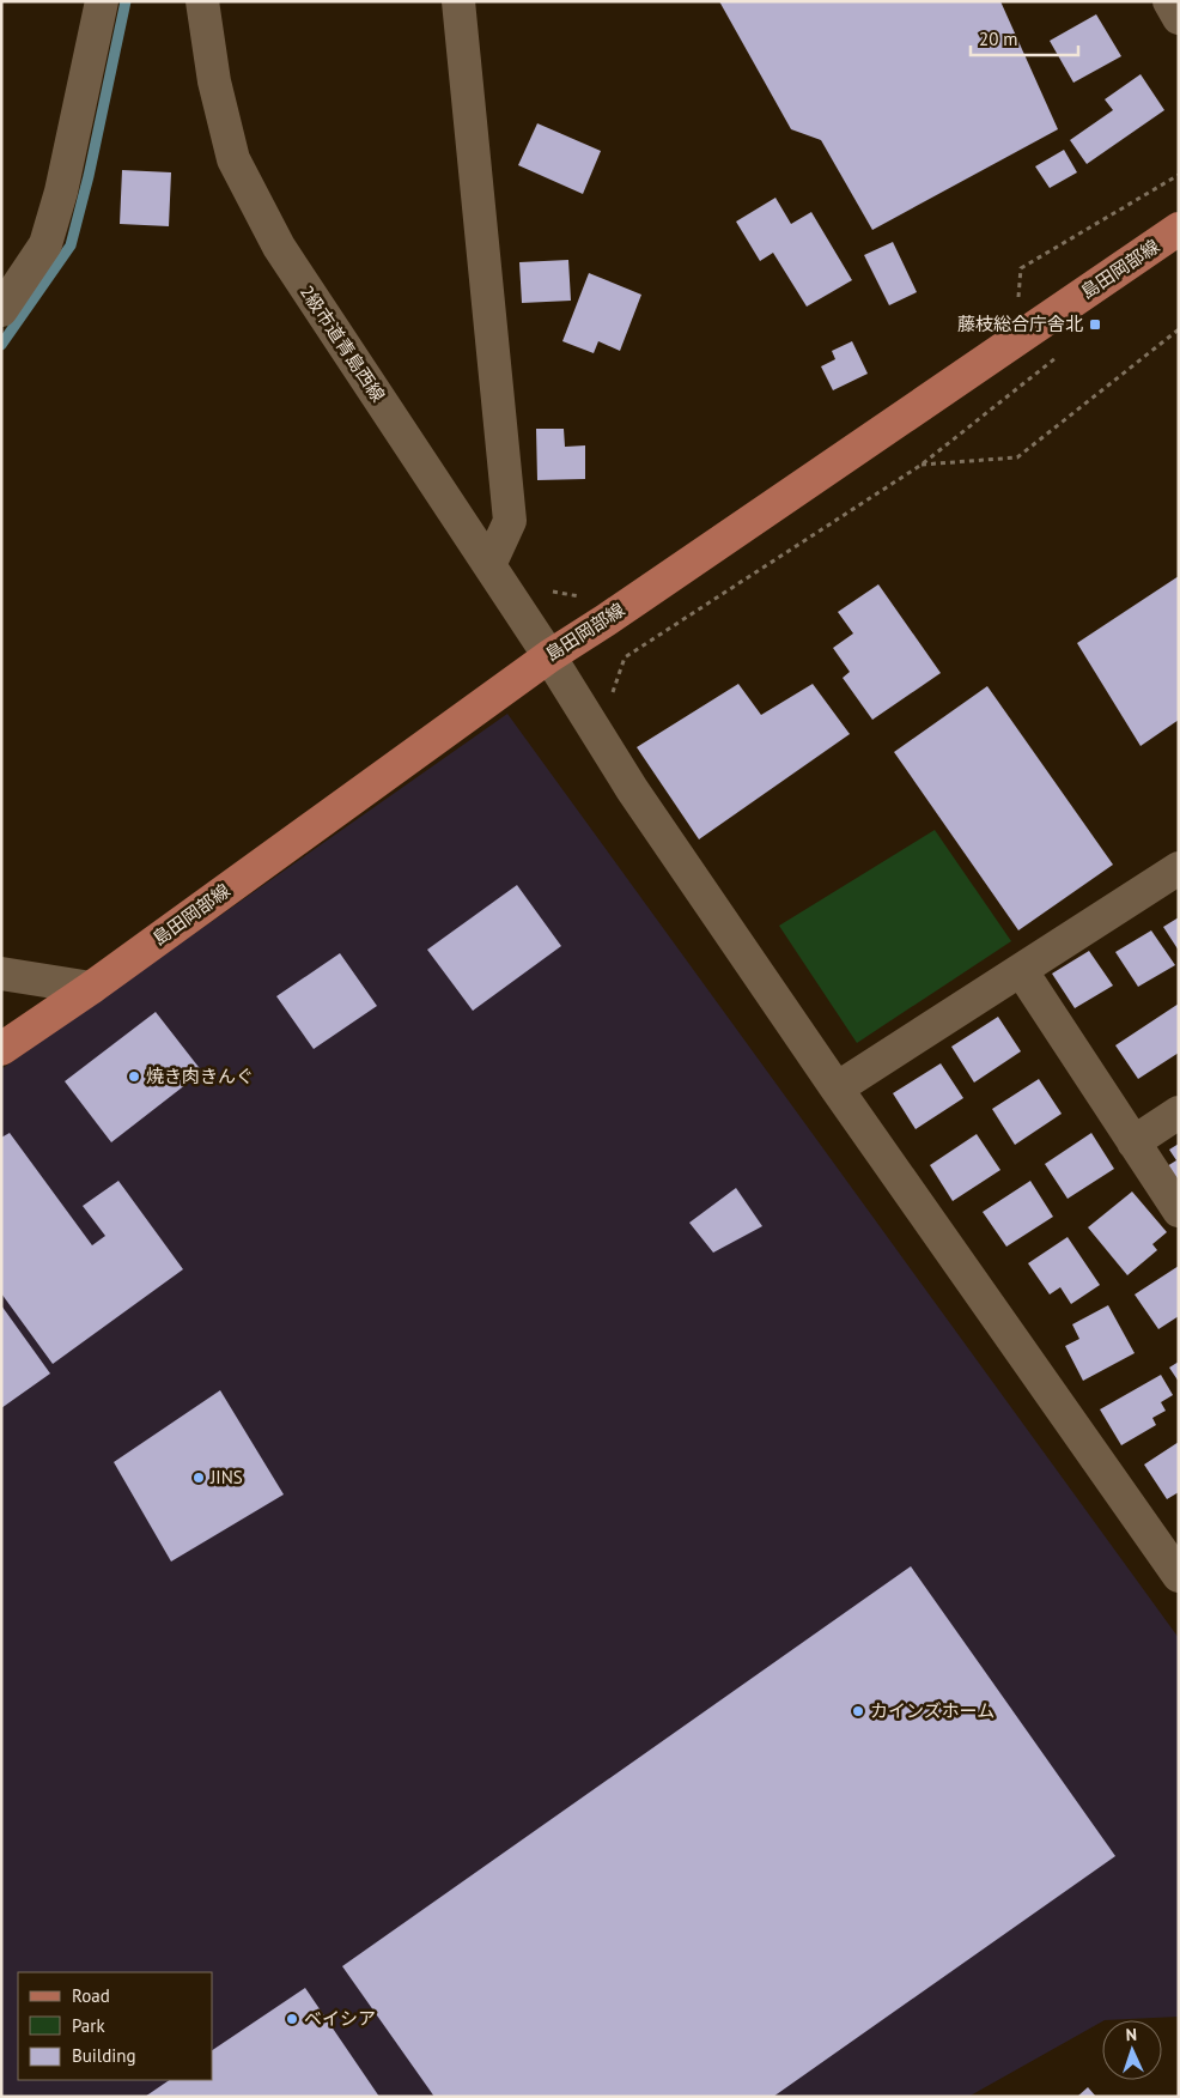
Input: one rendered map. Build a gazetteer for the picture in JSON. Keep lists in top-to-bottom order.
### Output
{
  "streets": {
    "main road": ["島田岡部線"],
    "street": ["2級市道青島西線"]
  },
  "crossings": [
    ["島田岡部線", "2級市道青島西線"]
  ],
  "places": {
    "transit": ["藤枝総合庁舎北"],
    "other": [
      "焼き肉きんぐ",
      "JINS",
      "カインズホーム",
      "ベイシア"
    ]
  },
  "legend": ["Road", "Park", "Building"],
  "scale_bar": "20 m",
  "north": "top"
}
